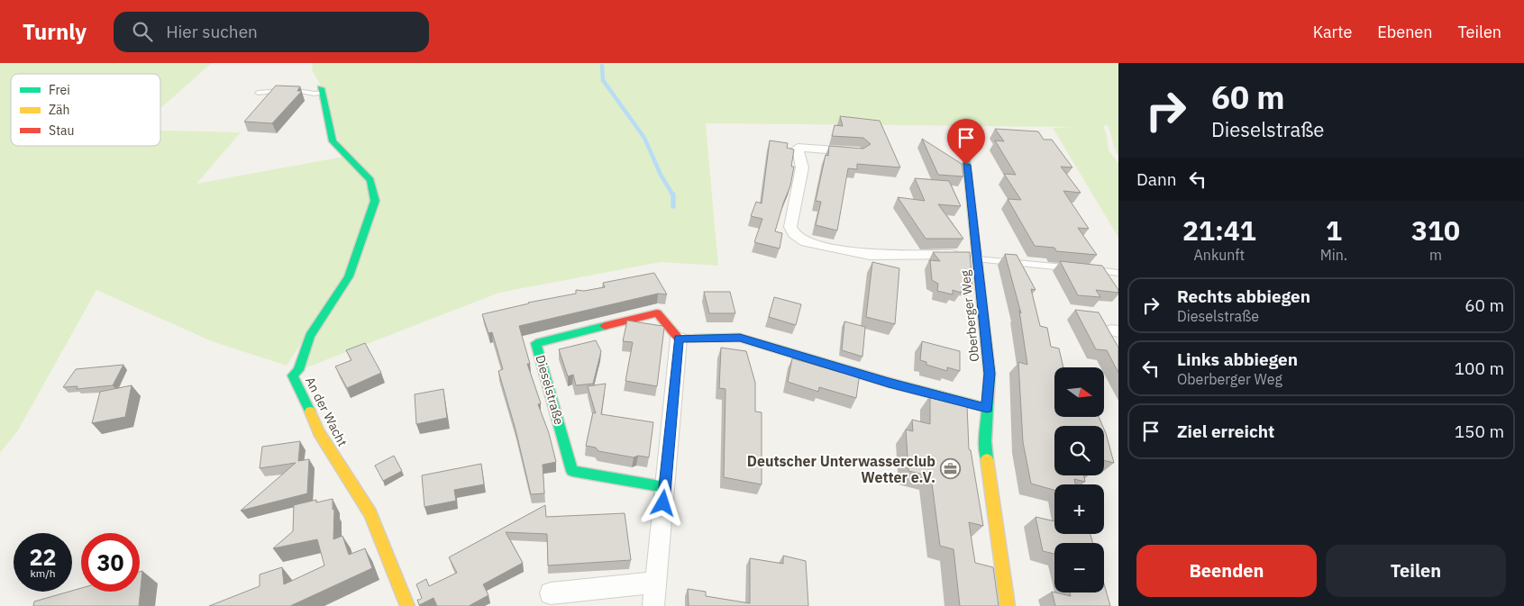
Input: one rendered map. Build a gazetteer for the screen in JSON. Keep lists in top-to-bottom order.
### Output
{
  "streets": {
    "street": ["Oberberger Weg", "Dieselstraße", "An der Wacht"]
  },
  "places": {
    "office": ["Deutscher Unterwasserclub Wetter e.V."]
  },
  "legend": ["Frei", "Zäh", "Stau"],
  "north": "right",
  "page": {
    "header": "Turnly",
    "search": "Hier suchen",
    "nav": ["Karte", "Ebenen", "Teilen"],
    "turn": ["60 m", "Dieselstraße"],
    "then": "Dann",
    "eta": [
      "21:41",
      "Ankunft",
      "1",
      "Min.",
      "310",
      "m"
    ],
    "list": [
      {
        "name": "Rechts abbiegen",
        "note": "Dieselstraße",
        "value": "60 m"
      },
      {
        "name": "Links abbiegen",
        "note": "Oberberger Weg",
        "value": "100 m"
      },
      {
        "name": "Ziel erreicht",
        "value": "150 m"
      }
    ],
    "map_buttons": ["+", "−"],
    "speed": "22 km/h",
    "limit": "30",
    "buttons": ["Beenden", "Teilen"]
  }
}
